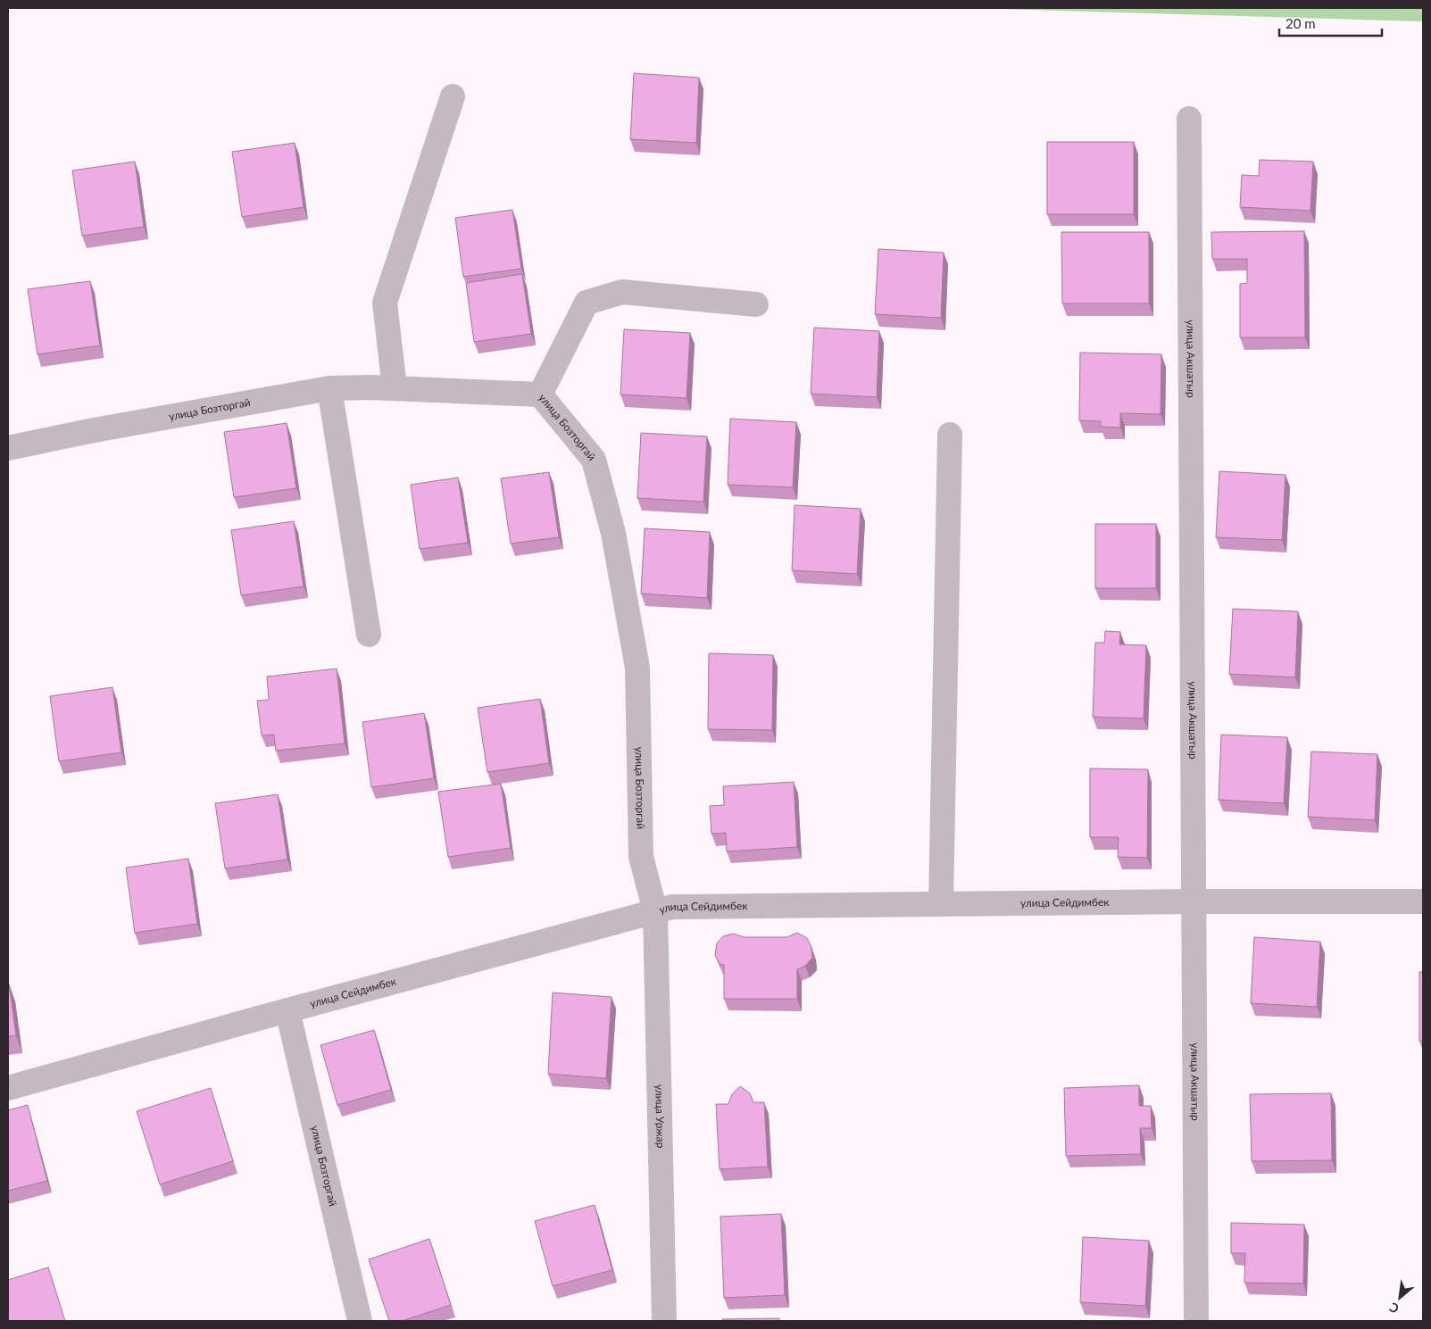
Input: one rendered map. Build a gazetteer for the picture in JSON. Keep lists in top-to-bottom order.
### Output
{
  "streets": {
    "street": [
      "улица Акшатыр",
      "улица Бозторгай",
      "улица Сейдимбек",
      "улица Уржар"
    ]
  },
  "crossings": [
    ["улица Акшатыр", "улица Сейдимбек"],
    ["улица Бозторгай", "улица Сейдимбек"],
    ["улица Бозторгай", "улица Уржар"],
    ["улица Сейдимбек", "улица Уржар"]
  ],
  "scale_bar": "20 m",
  "north": "bottom left"
}
